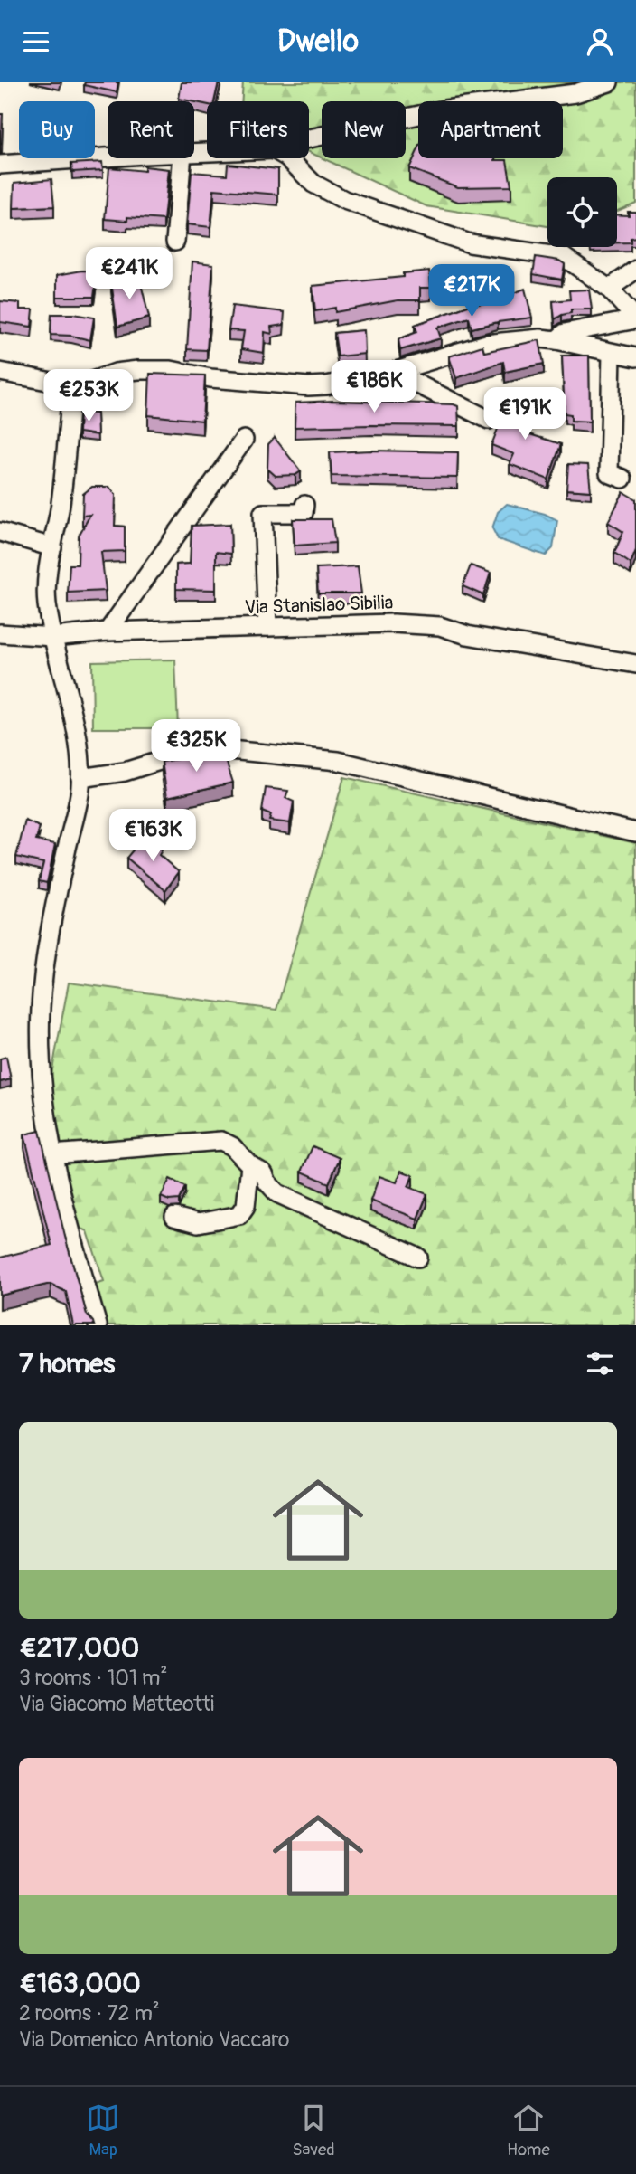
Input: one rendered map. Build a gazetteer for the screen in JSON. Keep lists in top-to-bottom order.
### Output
{
  "streets": {
    "street": ["Via Stanislao Sibilia"]
  },
  "page": {
    "header": "Dwello",
    "chip": [
      "Buy",
      "Rent",
      "Filters",
      "New",
      "Apartment"
    ],
    "price": [
      "€241K",
      "€217K",
      "€186K",
      "€253K",
      "€191K",
      "€325K",
      "€163K"
    ],
    "heading": "7 homes",
    "list": [
      {
        "name": "€217,000",
        "note": "3 rooms · 101 m² · Via Giacomo Matteotti"
      },
      {
        "name": "€163,000",
        "note": "2 rooms · 72 m² · Via Domenico Antonio Vaccaro"
      }
    ],
    "tabs": ["Map", "Saved", "Home"]
  }
}
